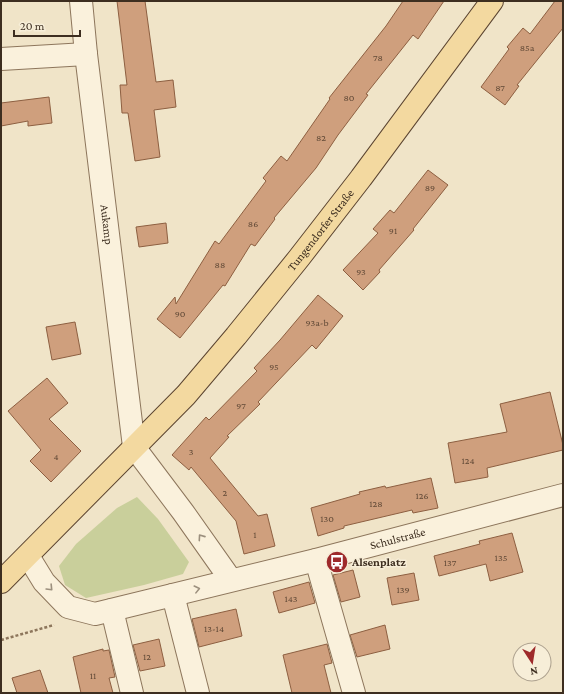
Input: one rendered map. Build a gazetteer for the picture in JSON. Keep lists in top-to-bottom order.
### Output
{
  "streets": {
    "main road": ["Tungendorfer Straße"],
    "street": ["Aukamp", "Schulstraße"]
  },
  "crossings": [
    ["Aukamp", "Tungendorfer Straße"]
  ],
  "places": {
    "bus stop": ["Alsenplatz"]
  },
  "house_numbers": [
    "85a",
    "78",
    "87",
    "80",
    "82",
    "89",
    "86",
    "91",
    "88",
    "93",
    "90",
    "93a-b",
    "95",
    "97",
    "3",
    "4",
    "124",
    "2",
    "126",
    "128",
    "130",
    "1",
    "135",
    "137",
    "139",
    "143",
    "13-14",
    "12",
    "11"
  ],
  "scale_bar": "20 m",
  "north": "bottom"
}
